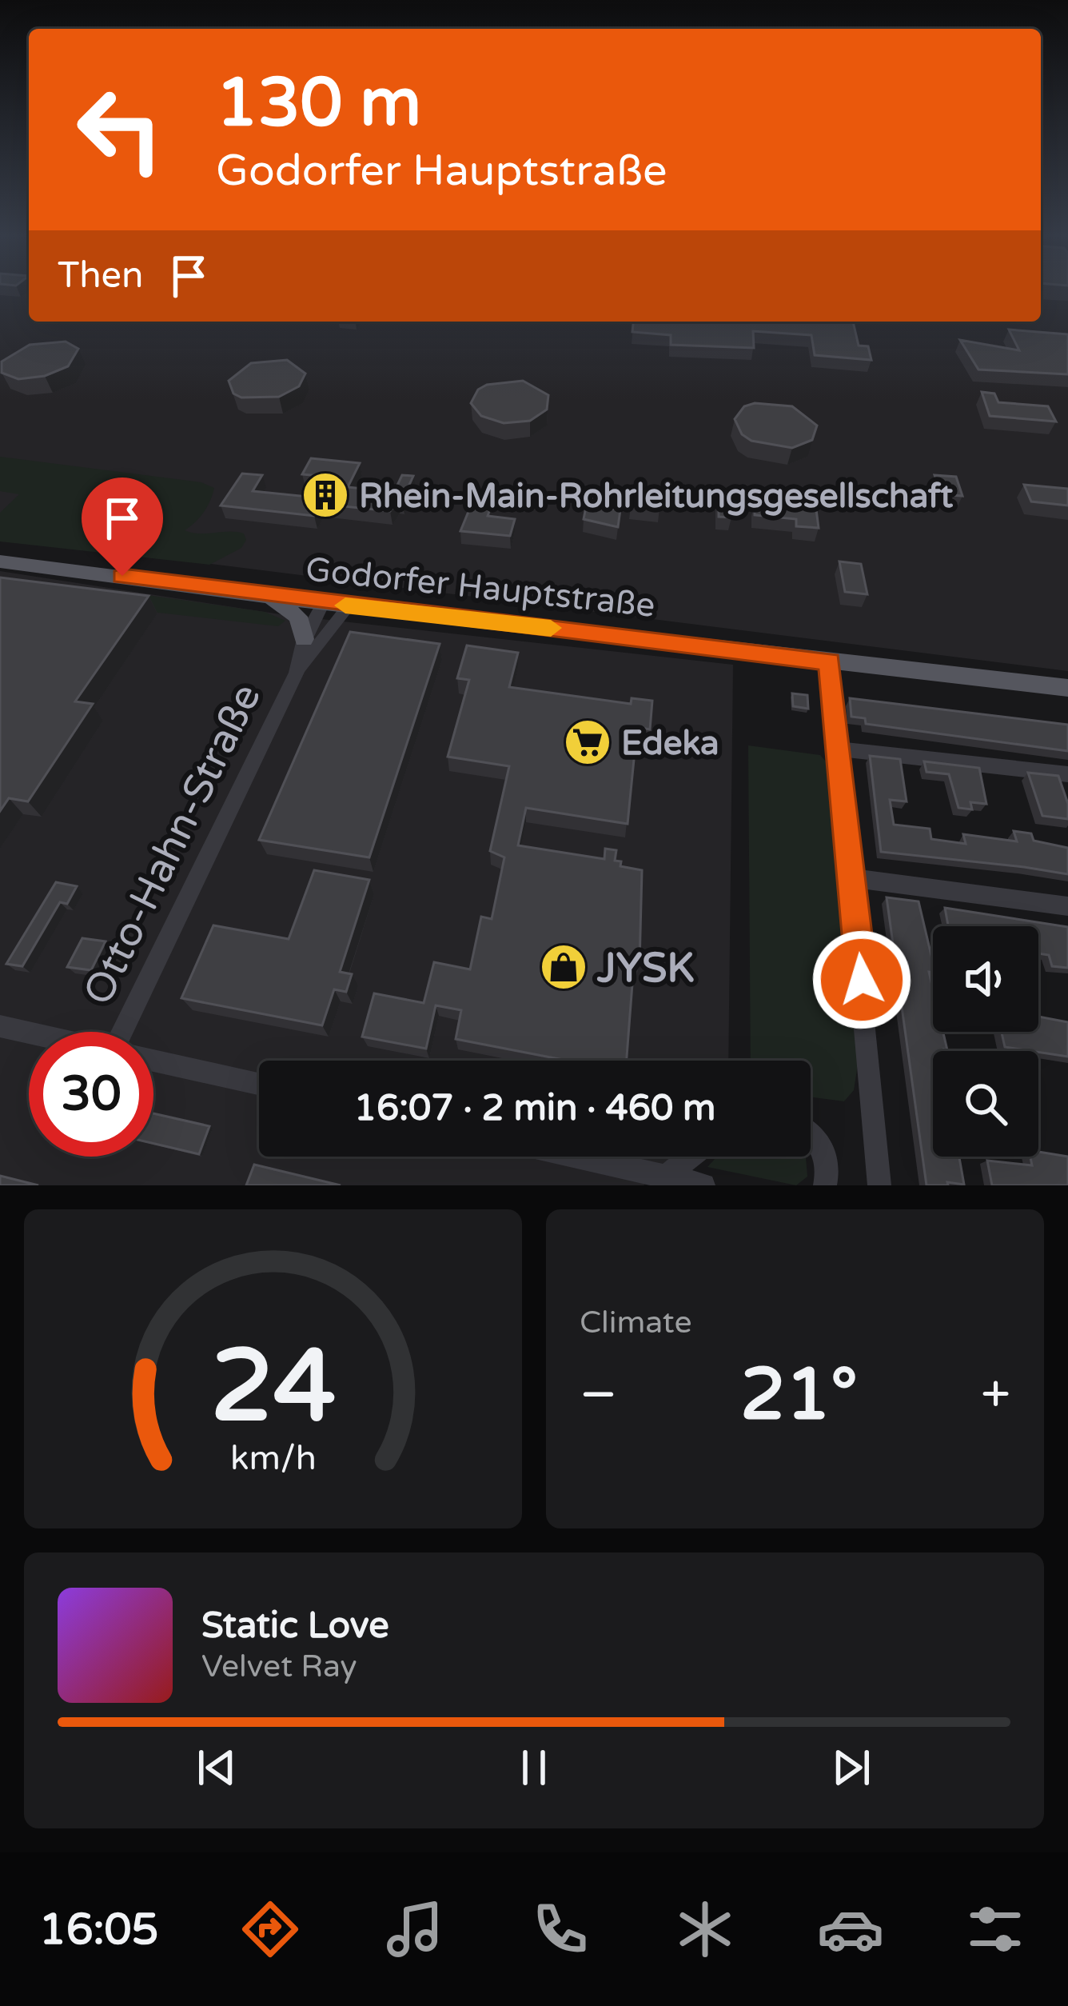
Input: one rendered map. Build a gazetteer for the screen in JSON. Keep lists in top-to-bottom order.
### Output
{
  "streets": {
    "main road": ["Godorfer Hauptstraße"],
    "street": ["Otto-Hahn-Straße"]
  },
  "crossings": [
    ["Godorfer Hauptstraße", "Otto-Hahn-Straße"]
  ],
  "places": {
    "building": ["Rhein-Main-Rohrleitungsgesellschaft"],
    "supermarket": ["Edeka"],
    "shop": ["JYSK"]
  },
  "page": {
    "turn": ["130 m", "Godorfer Hauptstraße"],
    "then": "Then",
    "limit": "30",
    "trip": "16:07 · 2 min · 460 m",
    "tile": "Climate",
    "heat": ["−", "21°", "+"],
    "song": ["Static Love", "Velvet Ray"],
    "tabs": "16:05",
    "gauge": ["24", "km/h"]
  }
}
